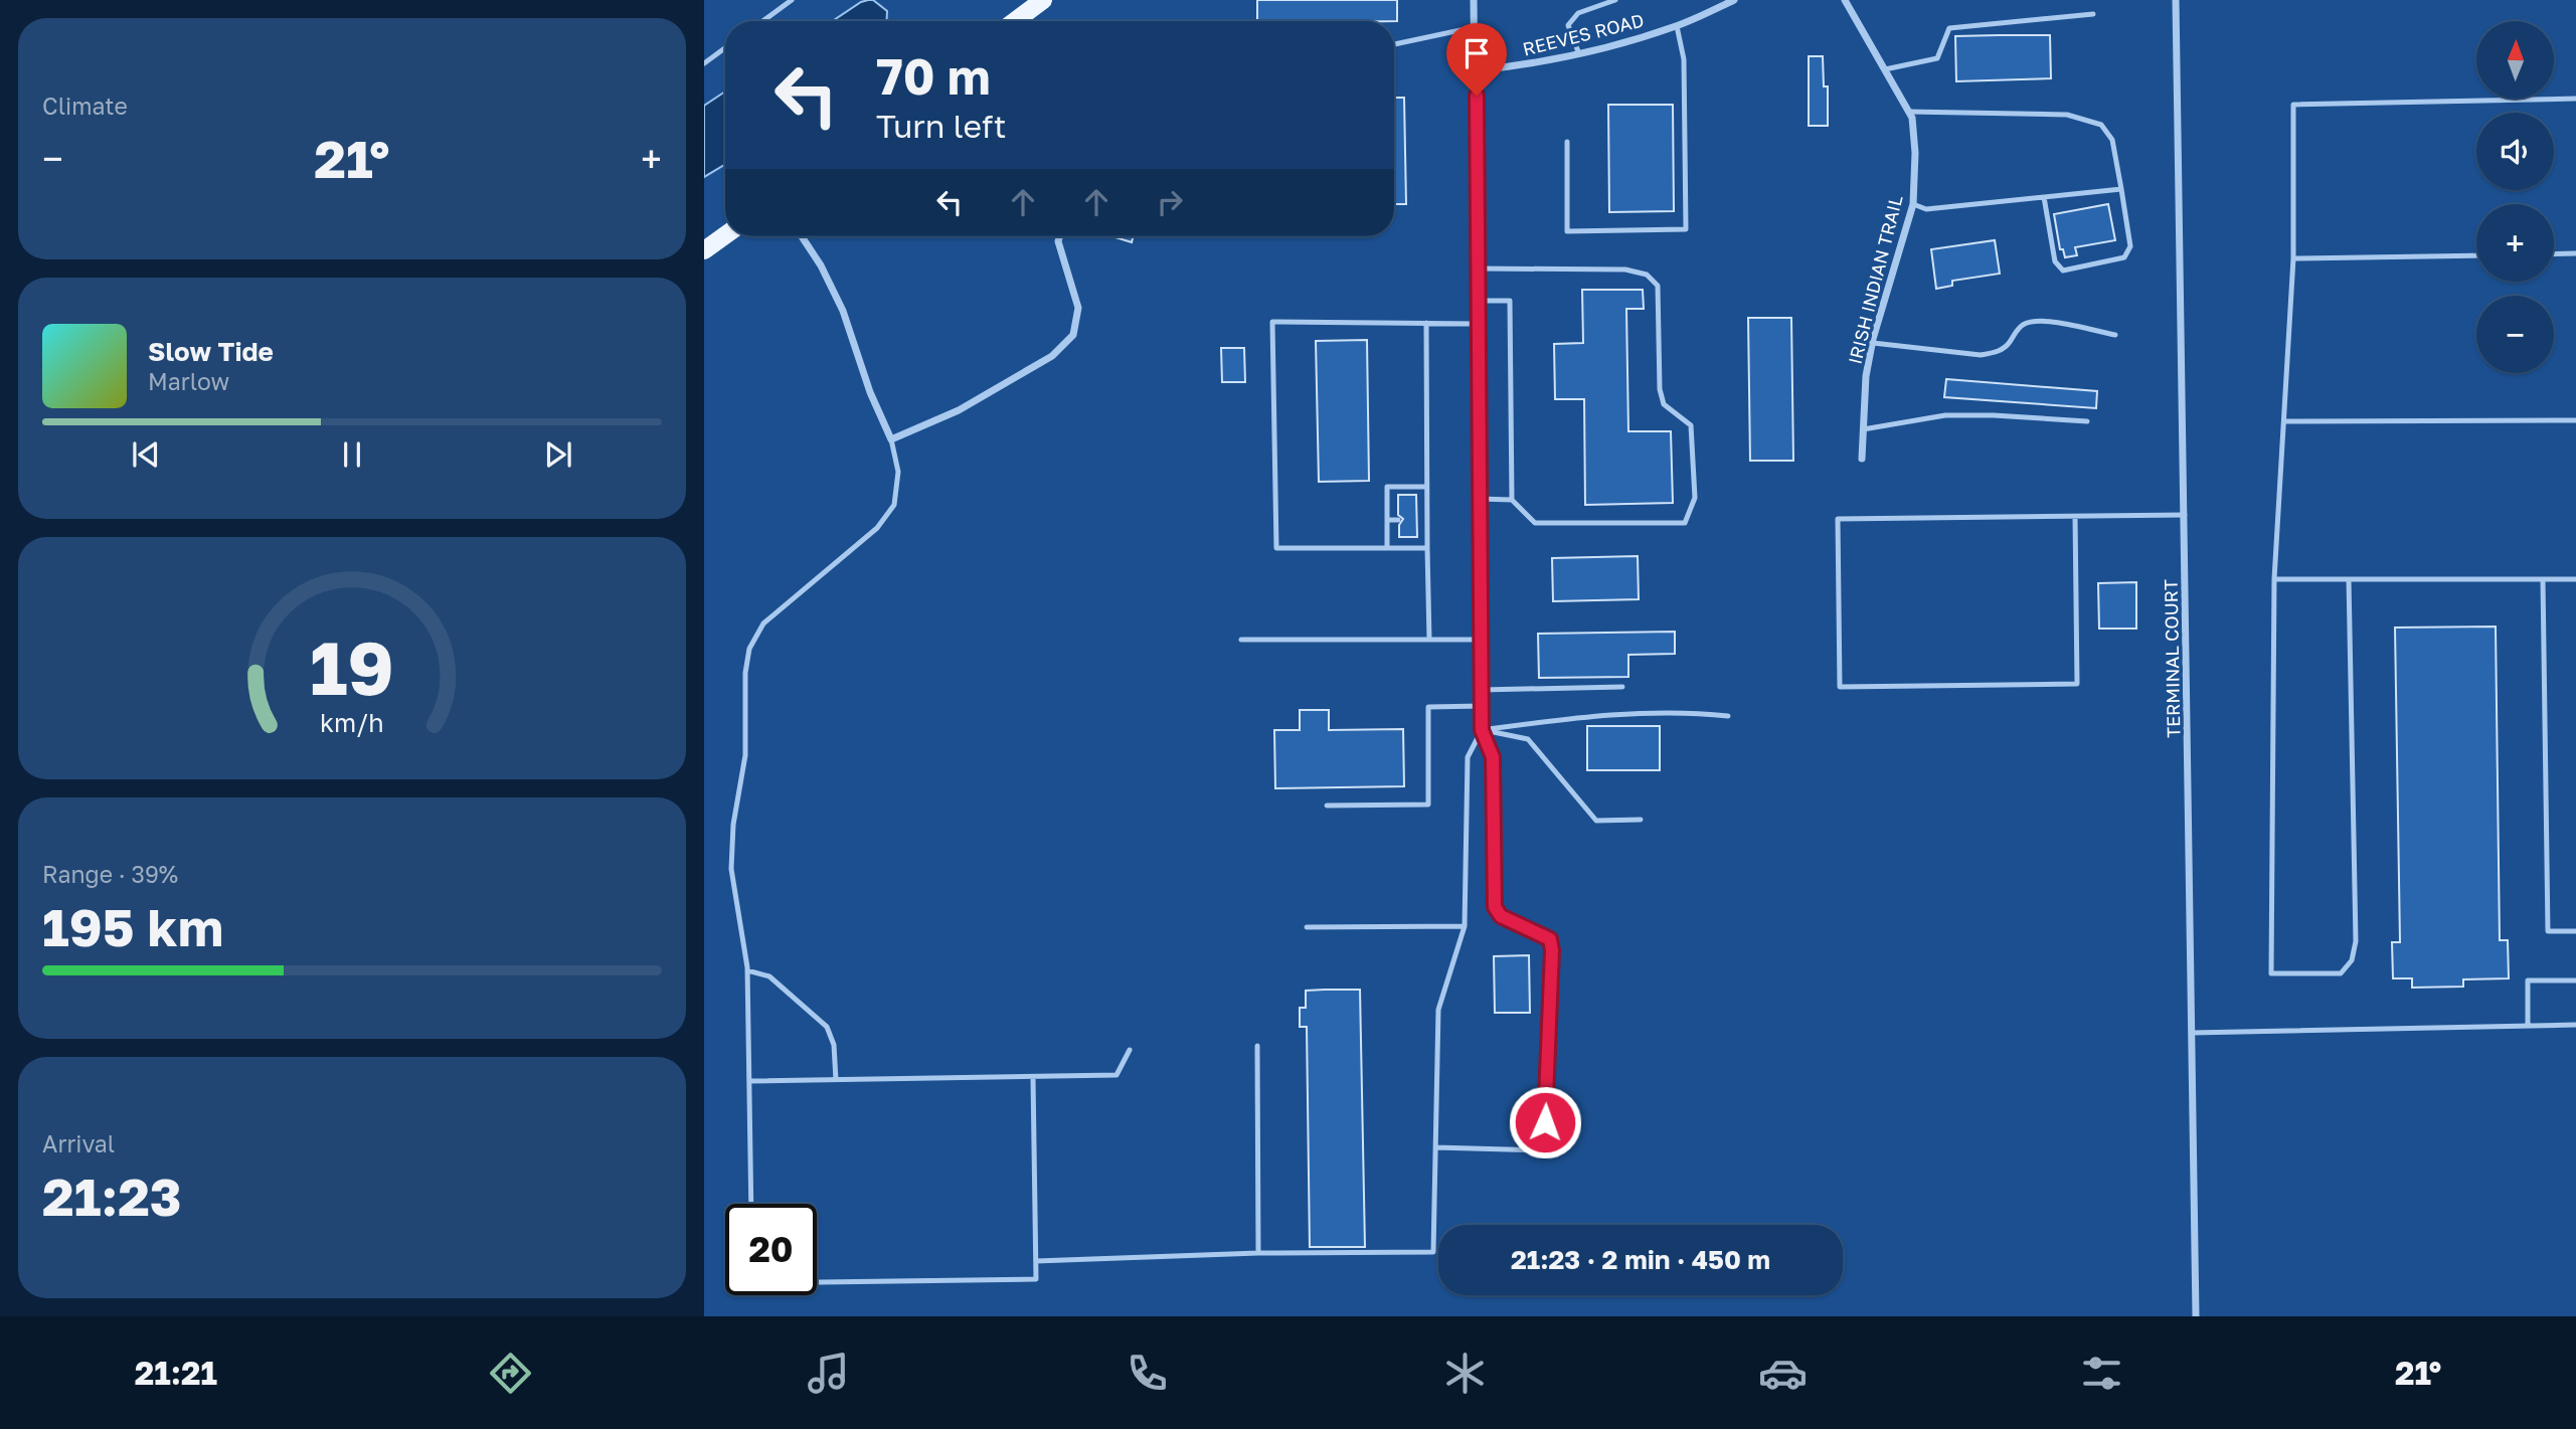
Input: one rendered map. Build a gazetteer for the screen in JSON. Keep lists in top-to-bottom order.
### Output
{
  "streets": {
    "street": ["REEVES ROAD", "IRISH INDIAN TRAIL", "TERMINAL COURT"]
  },
  "north": "top",
  "page": {
    "tile": [
      "Climate",
      ["Range · 39%", "195 km"],
      ["Arrival", "21:23"]
    ],
    "map_buttons": ["+", "−"],
    "turn": ["70 m", "Turn left"],
    "heat": ["−", "21°", "+"],
    "song": ["Slow Tide", "Marlow"],
    "limit": "20",
    "trip": "21:23 · 2 min · 450 m",
    "tabs": ["21:21", "21°"],
    "gauge": ["19", "km/h"]
  }
}
